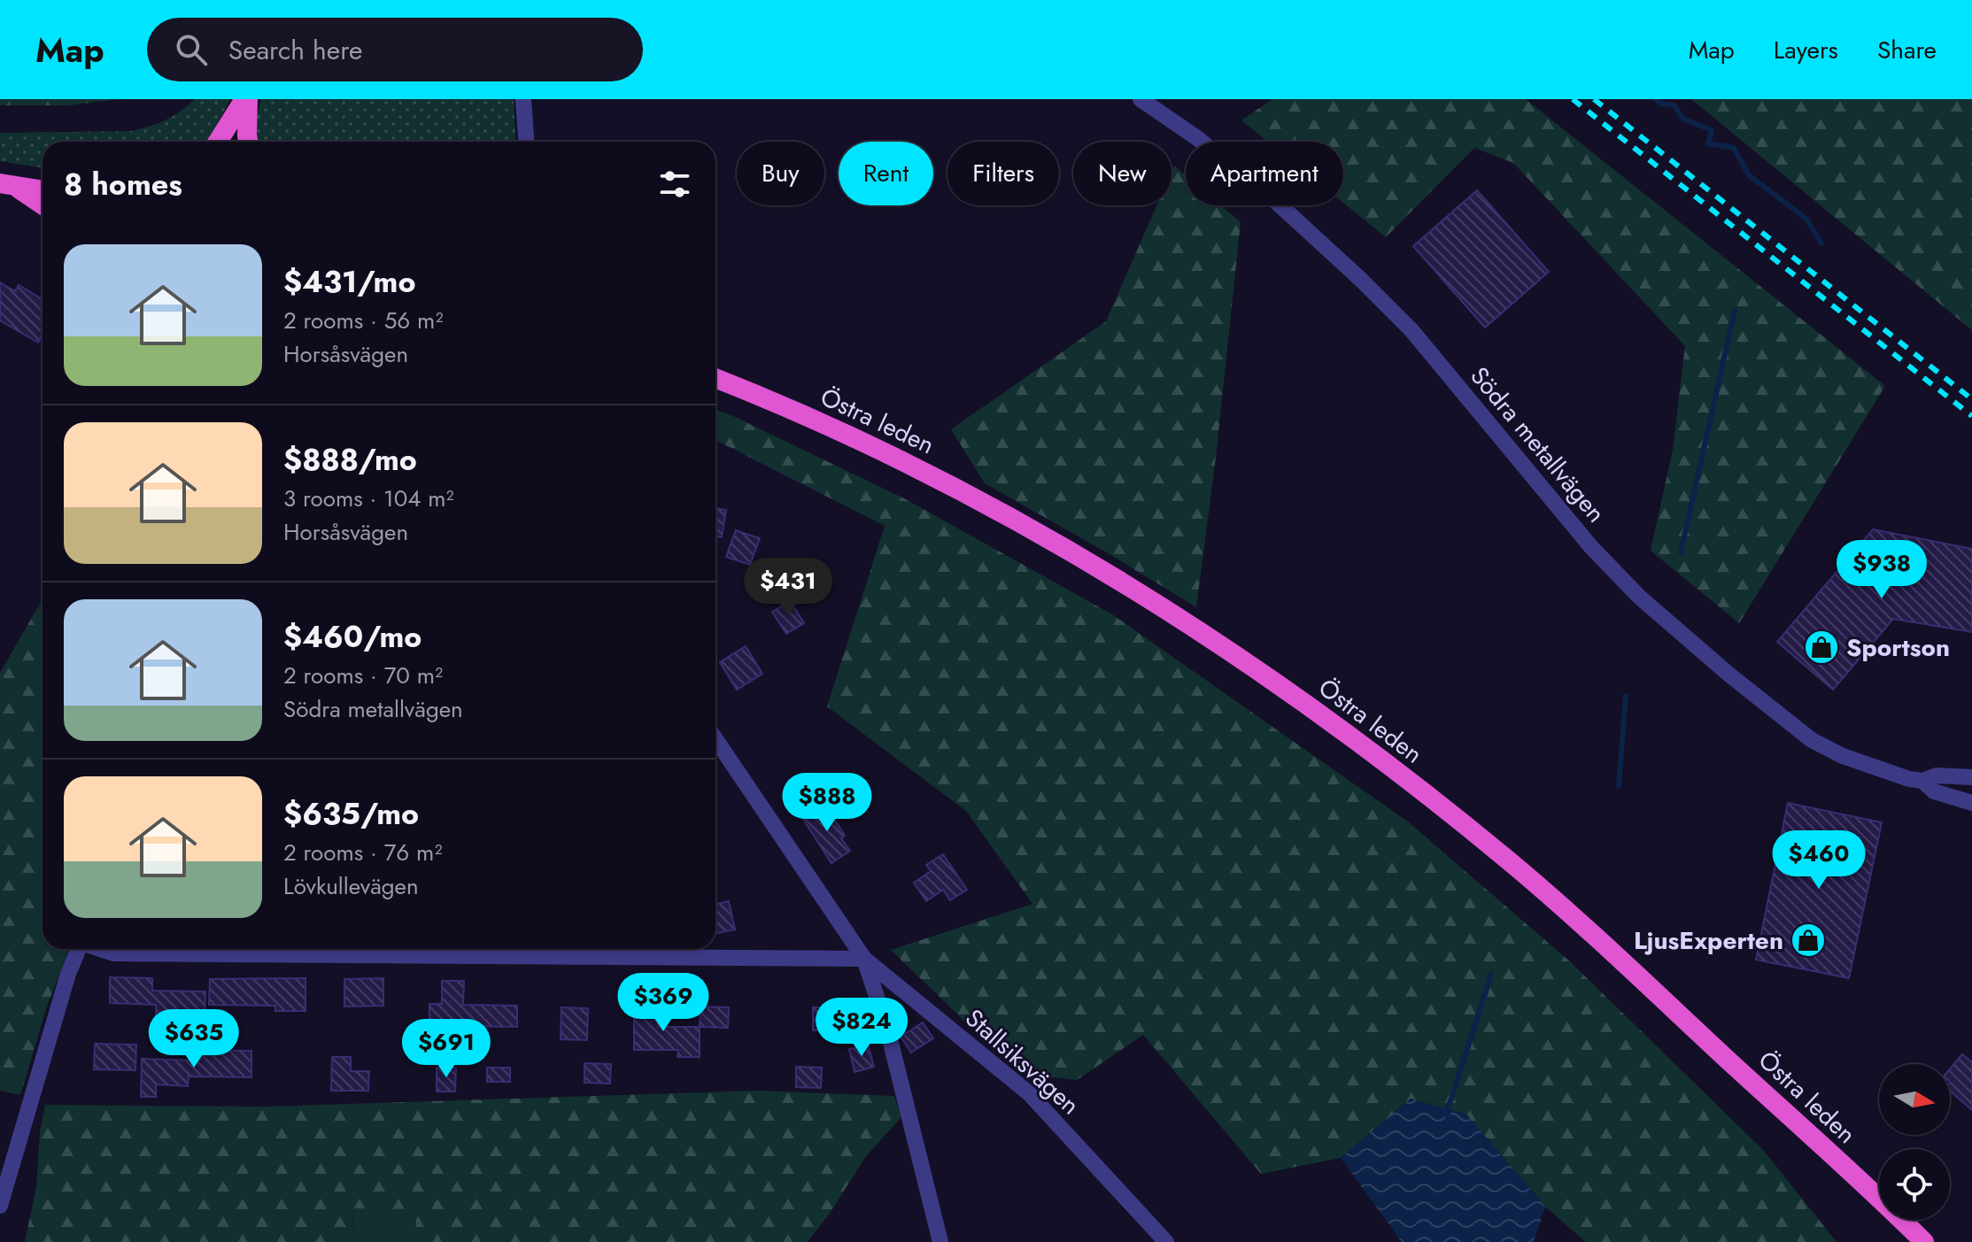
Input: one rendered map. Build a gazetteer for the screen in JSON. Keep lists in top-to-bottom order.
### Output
{
  "streets": {
    "highway": ["Östra leden"],
    "street": ["Södra metallvägen", "Stallsiksvägen"]
  },
  "places": {
    "shop": ["Sportson", "LjusExperten"]
  },
  "north": "right",
  "page": {
    "header": "Map",
    "search": "Search here",
    "nav": ["Map", "Layers", "Share"],
    "chip": [
      "Buy",
      "Rent",
      "Filters",
      "New",
      "Apartment"
    ],
    "heading": "8 homes",
    "list": [
      {
        "name": "$431/mo",
        "note": "2 rooms · 56 m² · Horsåsvägen"
      },
      {
        "name": "$888/mo",
        "note": "3 rooms · 104 m² · Horsåsvägen"
      },
      {
        "name": "$460/mo",
        "note": "2 rooms · 70 m² · Södra metallvägen"
      },
      {
        "name": "$635/mo",
        "note": "2 rooms · 76 m² · Lövkullevägen"
      }
    ],
    "price": [
      "$938",
      "$431",
      "$888",
      "$460",
      "$369",
      "$824",
      "$635",
      "$691"
    ]
  }
}
